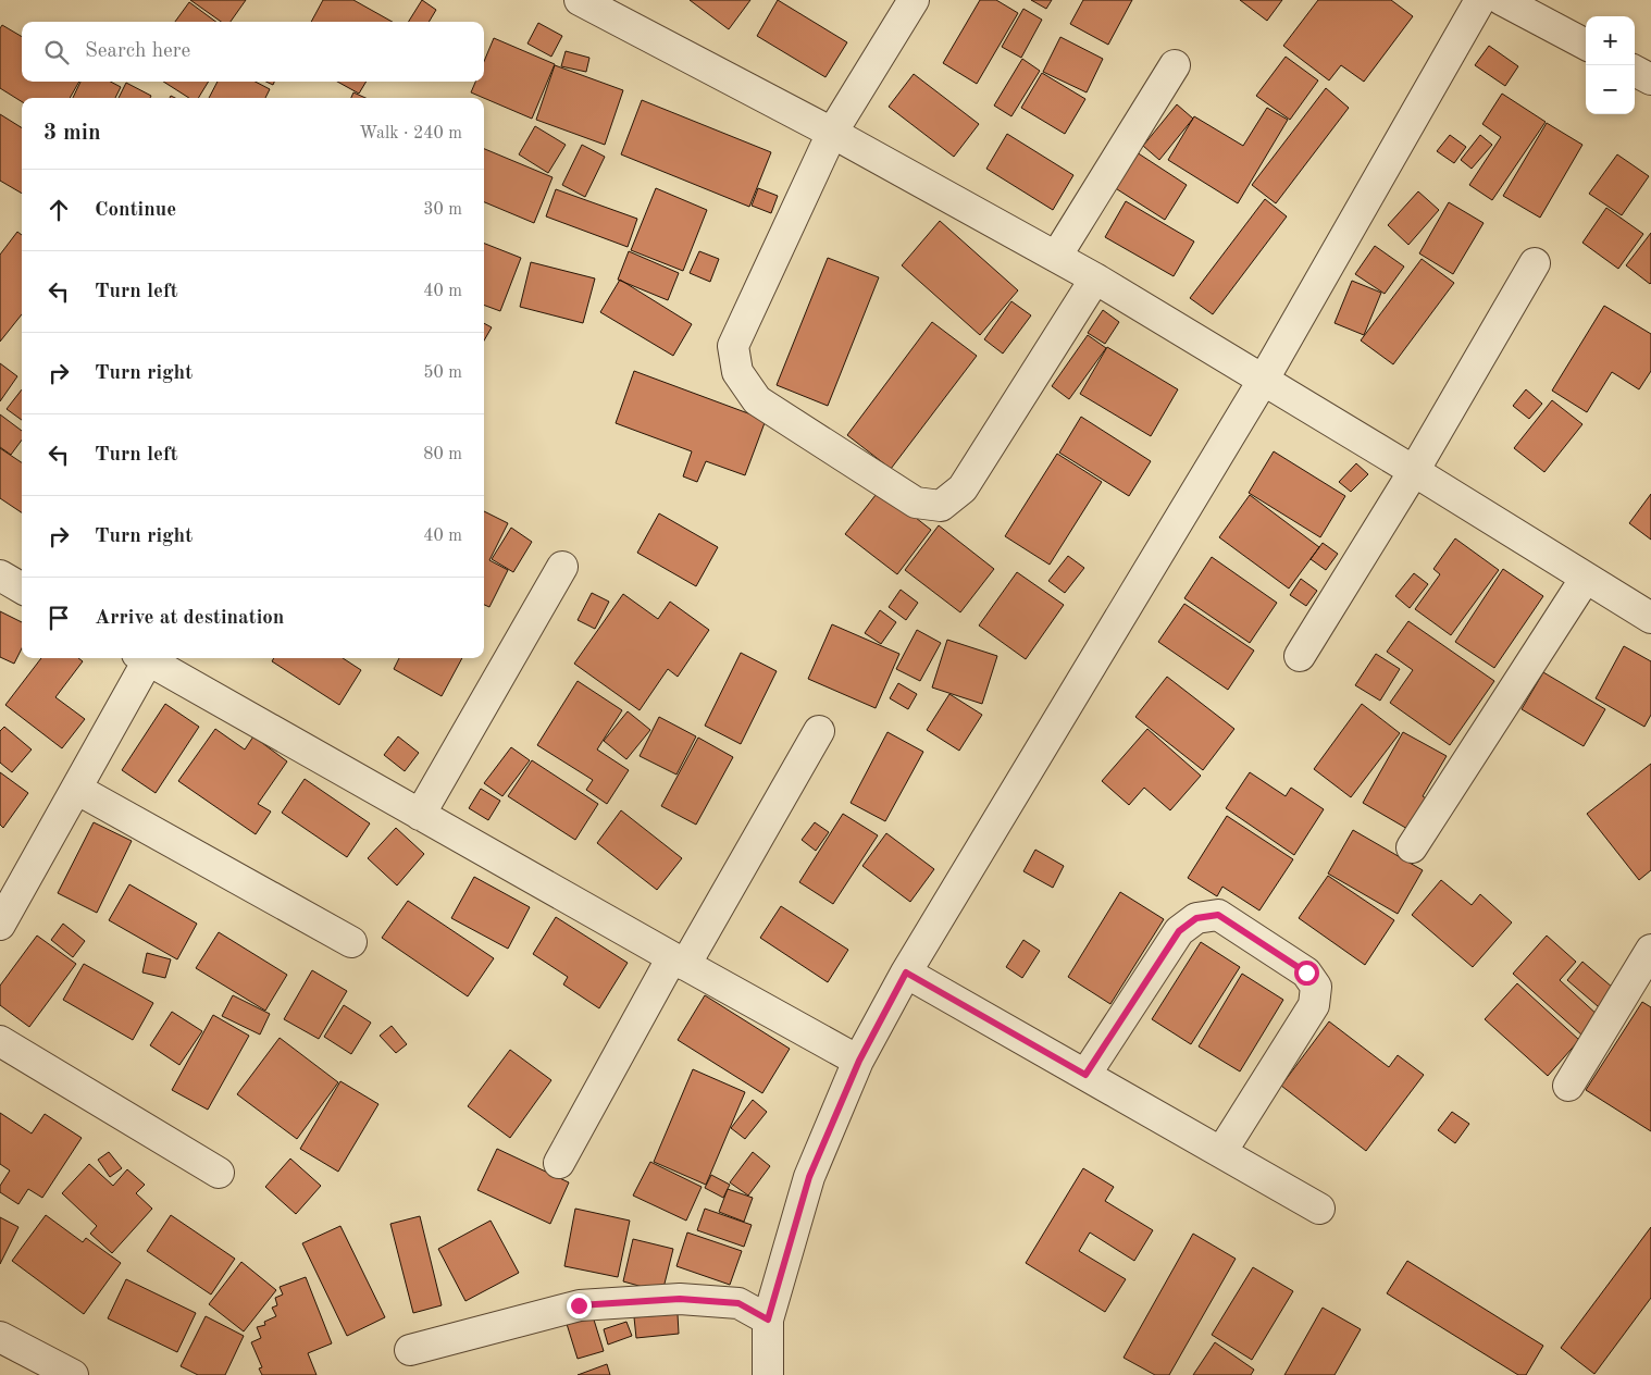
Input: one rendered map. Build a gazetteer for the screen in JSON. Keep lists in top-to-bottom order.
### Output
{
  "page": {
    "map_buttons": ["+", "−"],
    "search": "Search here",
    "heading": ["3 min", "Walk · 240 m"],
    "list": [
      ["Continue", "30 m"],
      ["Turn left", "40 m"],
      ["Turn right", "50 m"],
      ["Turn left", "80 m"],
      ["Turn right", "40 m"],
      "Arrive at destination"
    ]
  }
}
